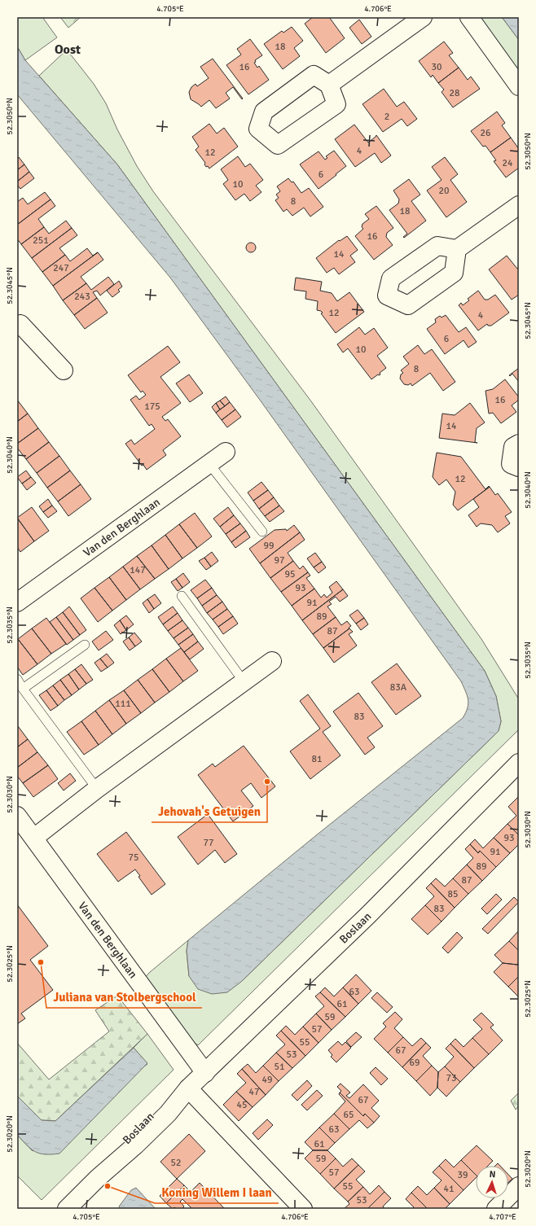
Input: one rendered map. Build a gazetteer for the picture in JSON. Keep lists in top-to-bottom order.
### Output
{
  "streets": {
    "street": ["Van den Berghlaan", "Boslaan"]
  },
  "crossings": [
    ["Van den Berghlaan", "Boslaan"]
  ],
  "districts": ["Oost"],
  "places": ["Jehovah's Getuigen", "Juliana van Stolbergschool", "Koning Willem I laan"],
  "house_numbers": [
    "18",
    "16",
    "30",
    "28",
    "2",
    "26",
    "4",
    "12",
    "24",
    "6",
    "10",
    "20",
    "8",
    "18",
    "16",
    "251",
    "14",
    "247",
    "243",
    "12",
    "4",
    "6",
    "10",
    "8",
    "16",
    "175",
    "14",
    "12",
    "99",
    "97",
    "147",
    "95",
    "93",
    "91",
    "89",
    "87",
    "83A",
    "111",
    "83",
    "81",
    "93",
    "77",
    "91",
    "75",
    "89",
    "87",
    "85",
    "83",
    "63",
    "61",
    "59",
    "57",
    "55",
    "67",
    "53",
    "69",
    "51",
    "73",
    "49",
    "47",
    "67",
    "45",
    "65",
    "63",
    "61",
    "59",
    "52",
    "57",
    "39",
    "55",
    "41",
    "53"
  ],
  "north": "top",
  "coordinates": [
    "4.705°E",
    "4.706°E",
    "52.3050°N",
    "52.3045°N",
    "52.3040°N",
    "52.3035°N",
    "52.3030°N",
    "52.3025°N",
    "52.3020°N",
    "4.707°E"
  ]
}
